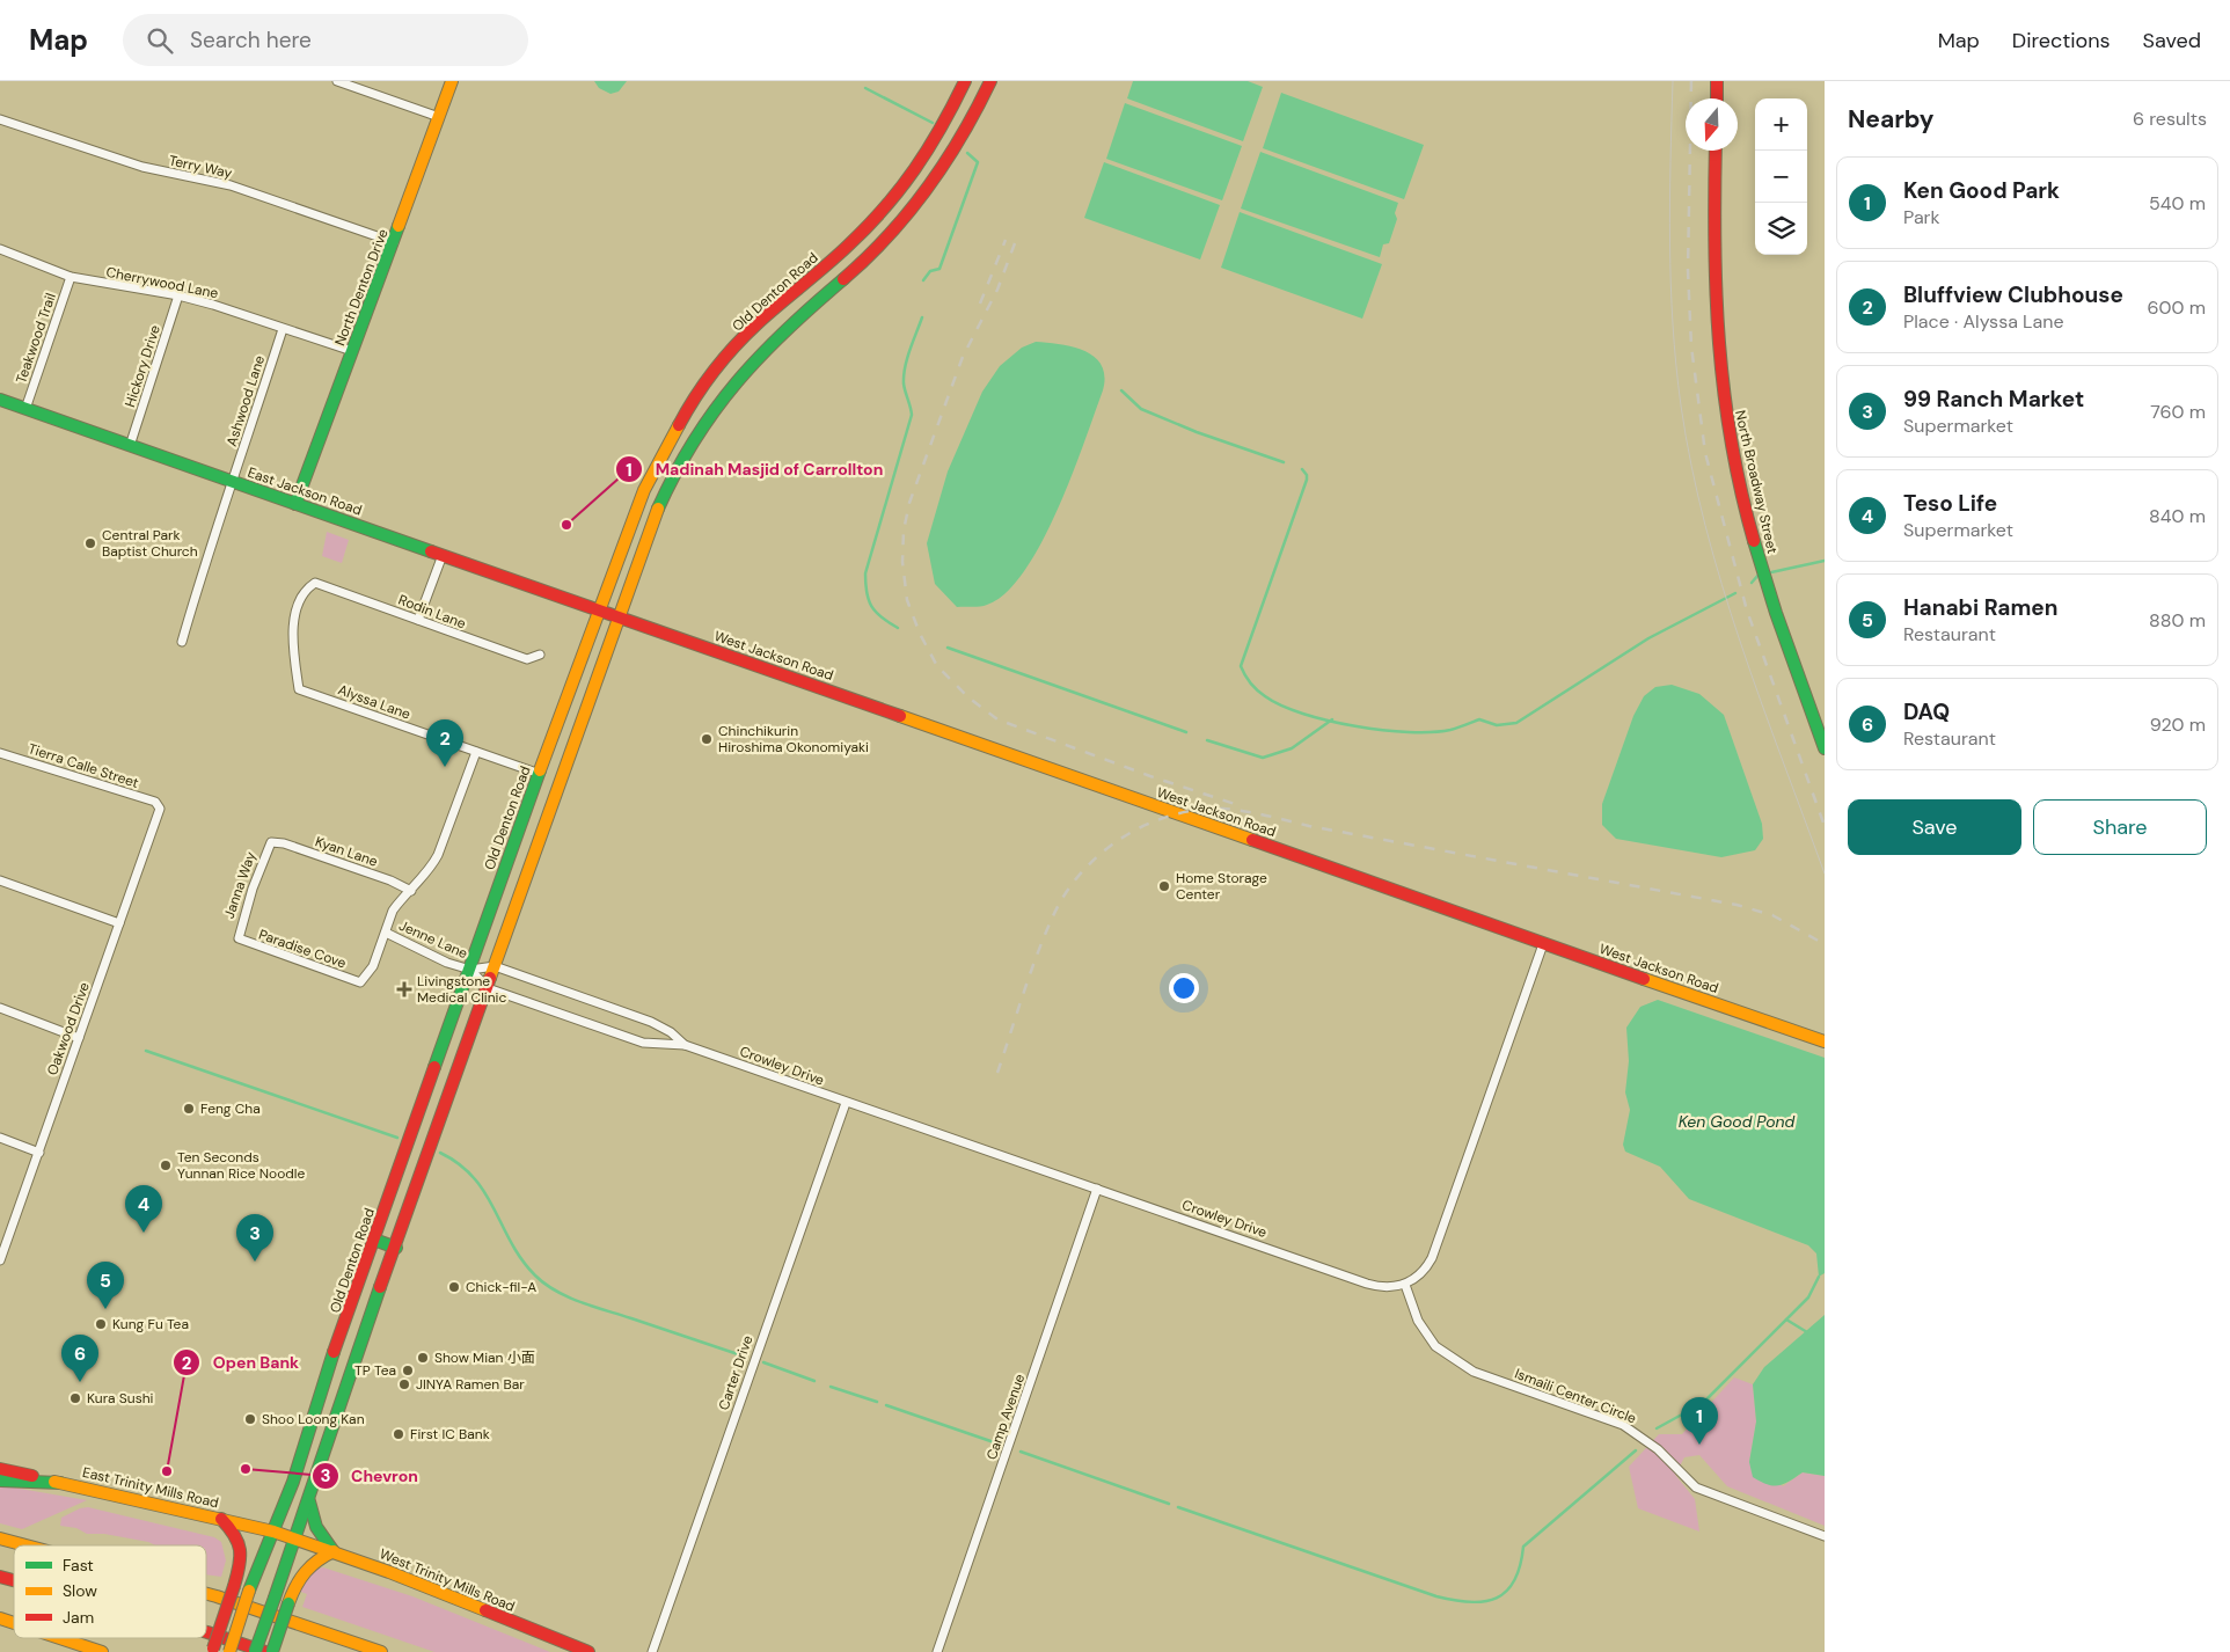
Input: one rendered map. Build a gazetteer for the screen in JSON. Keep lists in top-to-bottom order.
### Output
{
  "streets": {
    "main road": [
      "North Denton Drive",
      "Old Denton Road",
      "North Broadway Street",
      "East Jackson Road",
      "West Jackson Road",
      "East Trinity Mills Road",
      "West Trinity Mills Road"
    ],
    "street": [
      "Terry Way",
      "Cherrywood Lane",
      "Teakwood Trail",
      "Hickory Drive",
      "Ashwood Lane",
      "Rodin Lane",
      "Alyssa Lane",
      "Tierra Calle Street",
      "Kyan Lane",
      "Janna Way",
      "Jenne Lane",
      "Paradise Cove",
      "Oakwood Drive",
      "Crowley Drive",
      "Carter Drive",
      "Ismaili Center Circle",
      "Camp Avenue"
    ]
  },
  "crossings": [
    ["Terry Way", "North Denton Drive"],
    ["Cherrywood Lane", "North Denton Drive"],
    ["Cherrywood Lane", "Teakwood Trail"],
    ["Cherrywood Lane", "Hickory Drive"],
    ["Cherrywood Lane", "Ashwood Lane"],
    ["North Denton Drive", "East Jackson Road"],
    ["Old Denton Road", "East Jackson Road"],
    ["Old Denton Road", "West Jackson Road"],
    ["Old Denton Road", "Alyssa Lane"],
    ["Old Denton Road", "Jenne Lane"],
    ["Old Denton Road", "Crowley Drive"],
    ["Old Denton Road", "East Trinity Mills Road"],
    ["Teakwood Trail", "East Jackson Road"],
    ["Hickory Drive", "East Jackson Road"],
    ["Ashwood Lane", "East Jackson Road"],
    ["East Jackson Road", "West Jackson Road"],
    ["Rodin Lane", "Alyssa Lane"],
    ["Tierra Calle Street", "Oakwood Drive"],
    ["Kyan Lane", "Janna Way"],
    ["Janna Way", "Paradise Cove"],
    ["Jenne Lane", "Paradise Cove"],
    ["Jenne Lane", "Crowley Drive"],
    ["Crowley Drive", "Carter Drive"],
    ["Crowley Drive", "Ismaili Center Circle"],
    ["Crowley Drive", "Camp Avenue"],
    ["East Trinity Mills Road", "West Trinity Mills Road"]
  ],
  "water": ["Ken Good Pond"],
  "places": {
    "other": [
      "Madinah Masjid of Carrollton",
      "Central Park Baptist Church",
      "Chinchikurin Hiroshima Okonomiyaki",
      "Home Storage Center",
      "Feng Cha",
      "Ten Seconds Yunnan Rice Noodle",
      "Chick-fil-A",
      "Kung Fu Tea",
      "Show Mian 小面",
      "TP Tea",
      "JINYA Ramen Bar",
      "Kura Sushi",
      "Shoo Loong Kan",
      "First IC Bank",
      "Chevron",
      "Open Bank"
    ],
    "health": ["Livingstone Medical Clinic"]
  },
  "legend": ["Fast", "Slow", "Jam"],
  "north": "bottom",
  "page": {
    "header": "Map",
    "search": "Search here",
    "nav": ["Map", "Directions", "Saved"],
    "heading": ["Nearby", "6 results"],
    "map_buttons": ["+", "−"],
    "list": [
      {
        "mark": "1",
        "name": "Ken Good Park",
        "note": "Park",
        "value": "540 m"
      },
      {
        "mark": "2",
        "name": "Bluffview Clubhouse",
        "note": "Place · Alyssa Lane",
        "value": "600 m"
      },
      {
        "mark": "3",
        "name": "99 Ranch Market",
        "note": "Supermarket",
        "value": "760 m"
      },
      {
        "mark": "4",
        "name": "Teso Life",
        "note": "Supermarket",
        "value": "840 m"
      },
      {
        "mark": "5",
        "name": "Hanabi Ramen",
        "note": "Restaurant",
        "value": "880 m"
      },
      {
        "mark": "6",
        "name": "DAQ",
        "note": "Restaurant",
        "value": "920 m"
      }
    ],
    "pins": [
      "2",
      "4",
      "3",
      "5",
      "6",
      "1"
    ],
    "buttons": ["Save", "Share"]
  }
}
